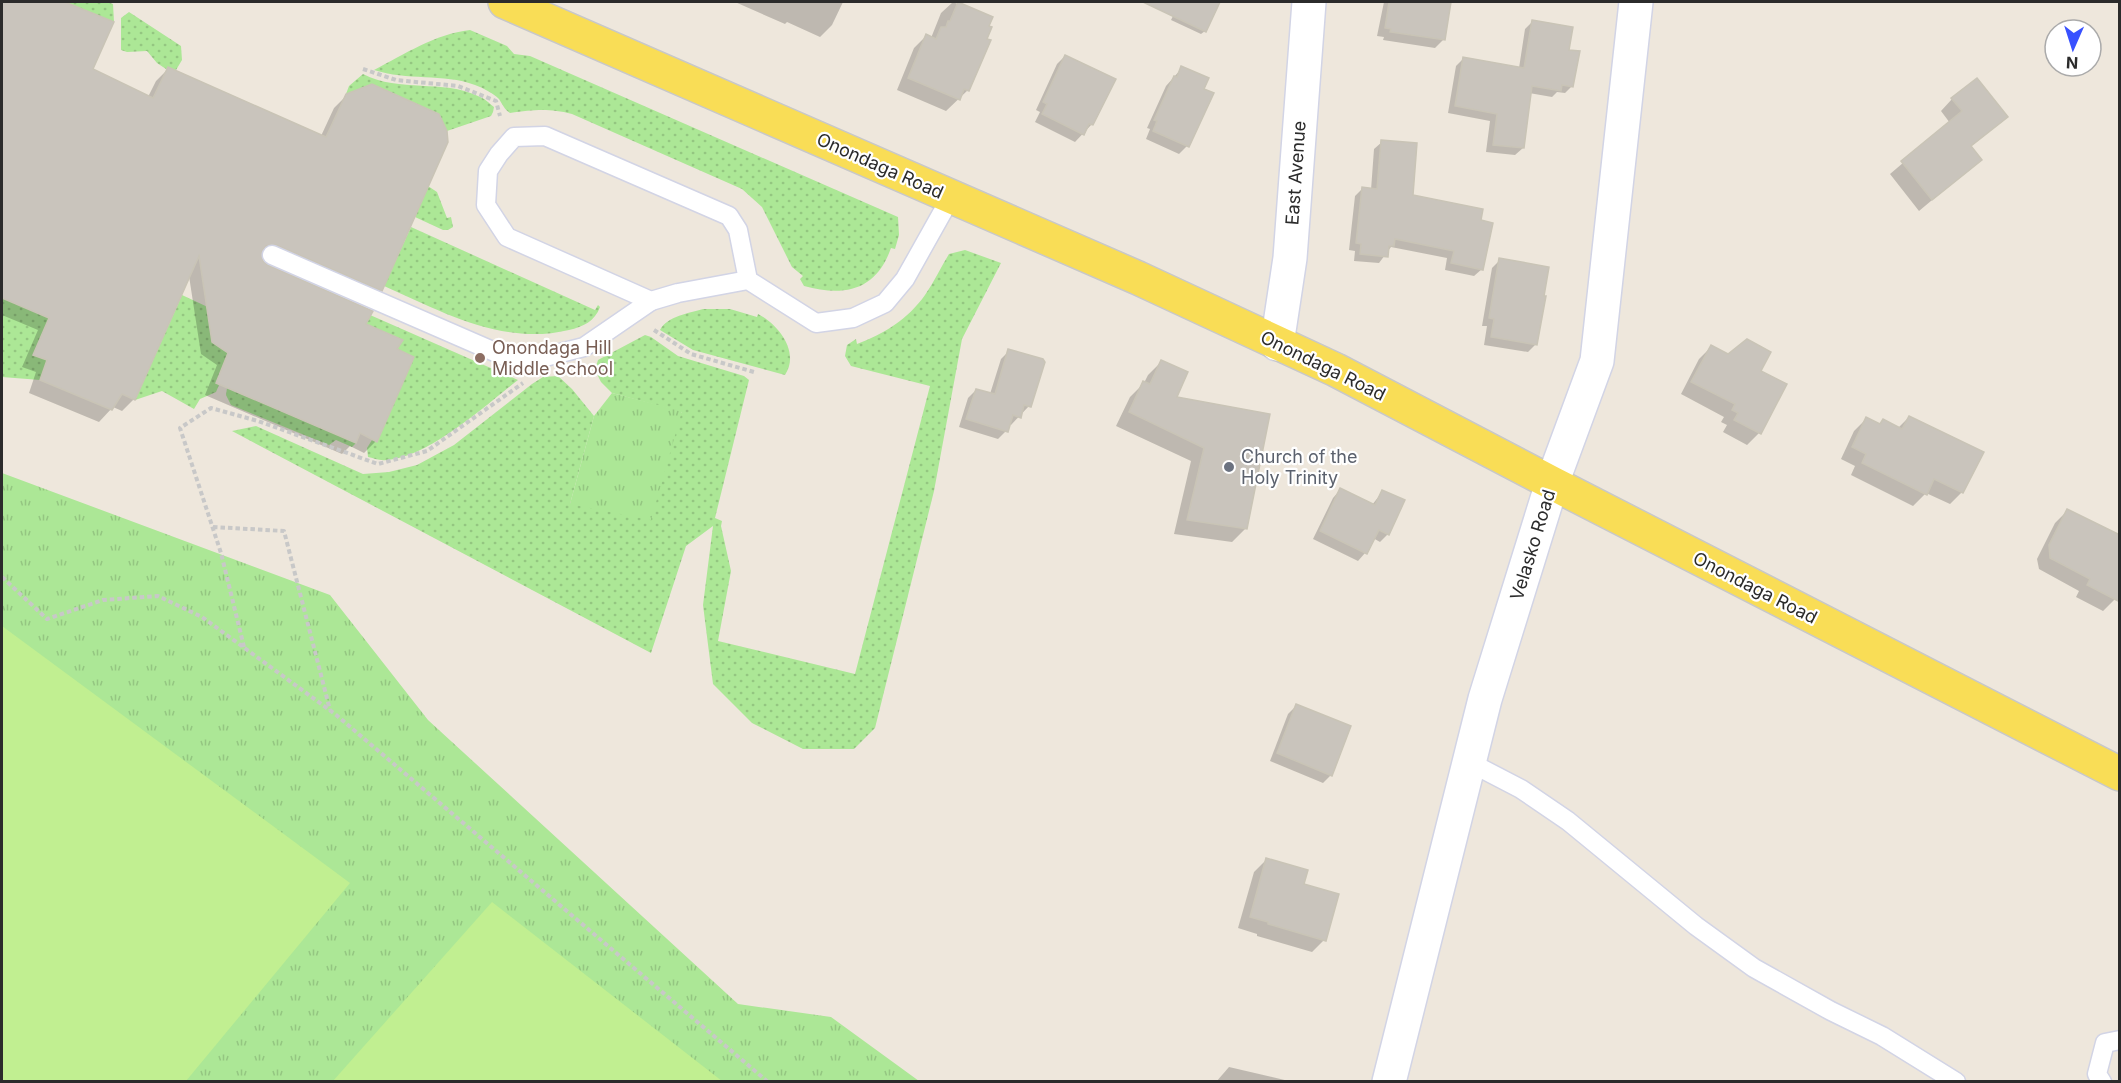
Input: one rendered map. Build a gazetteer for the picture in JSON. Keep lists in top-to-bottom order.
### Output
{
  "streets": {
    "main road": ["Onondaga Road"],
    "street": ["East Avenue", "Velasko Road"]
  },
  "crossings": [
    ["Onondaga Road", "East Avenue"],
    ["Onondaga Road", "Velasko Road"]
  ],
  "places": ["Onondaga Hill Middle School", "Church of the Holy Trinity"],
  "north": "bottom"
}
